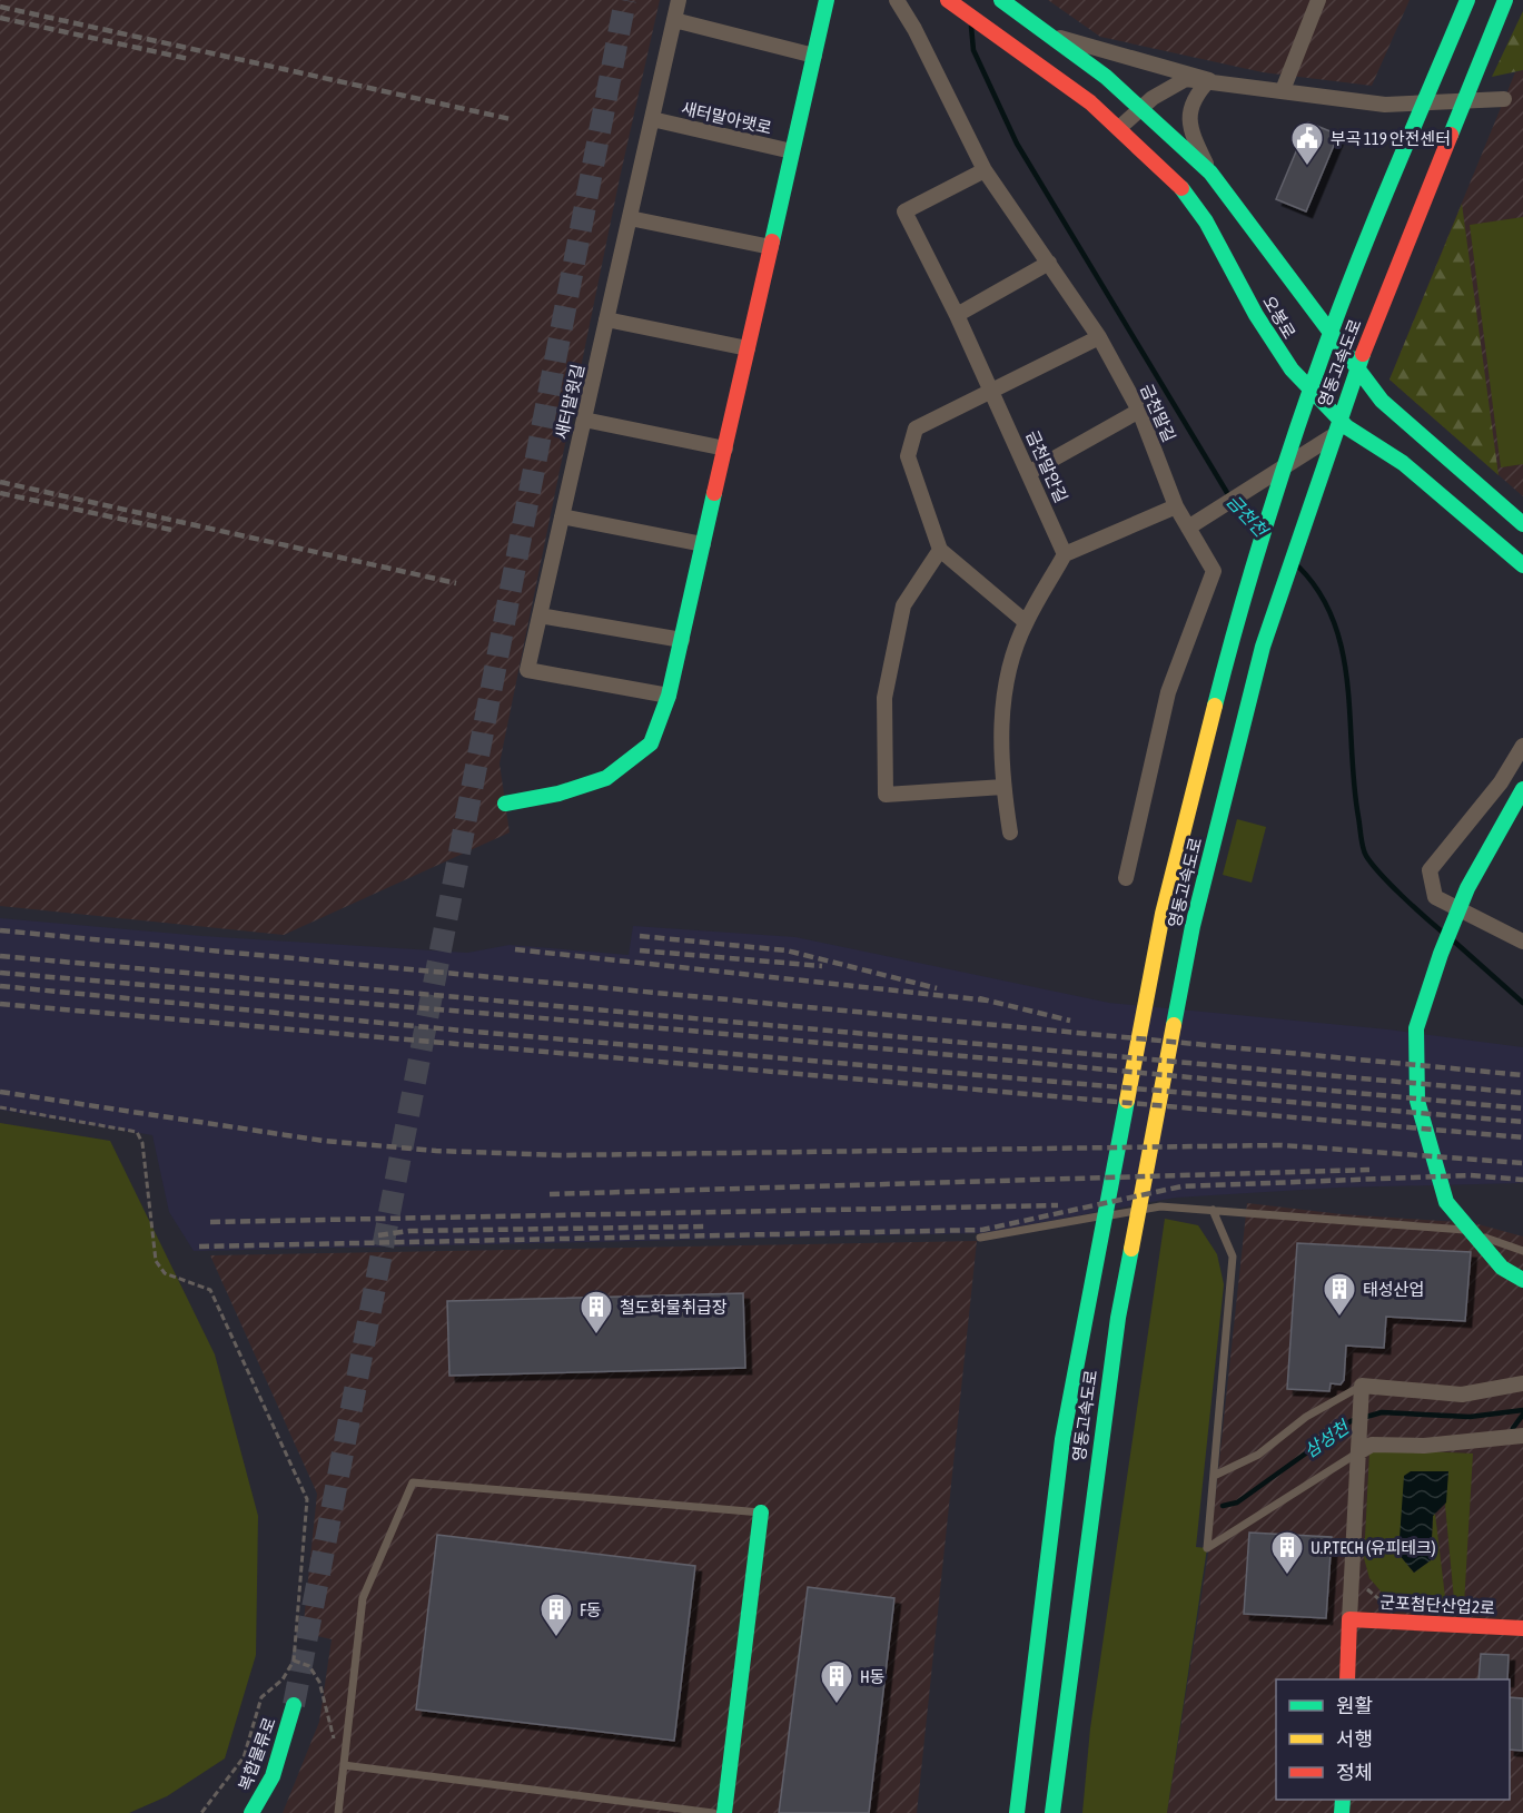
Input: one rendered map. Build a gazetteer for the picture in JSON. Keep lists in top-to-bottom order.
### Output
{
  "streets": {
    "main road": [
      "오봉로",
      "영동고속도로",
      "군포첨단산업2로",
      "복합물류로"
    ],
    "street": [
      "새터말아랫로",
      "새터말윗길",
      "금천말길",
      "금천말안길"
    ]
  },
  "crossings": [
    ["새터말아랫로", "새터말윗길"],
    ["금천말길", "금천말안길"]
  ],
  "water": ["금천천", "삼성천"],
  "places": {
    "public building": ["부곡 119 안전센터"],
    "building": [
      "태성산업",
      "철도화물취급장",
      "U.P.TECH (유피테크)",
      "F동",
      "H동"
    ]
  },
  "legend": ["원활", "서행", "정체"]
}
